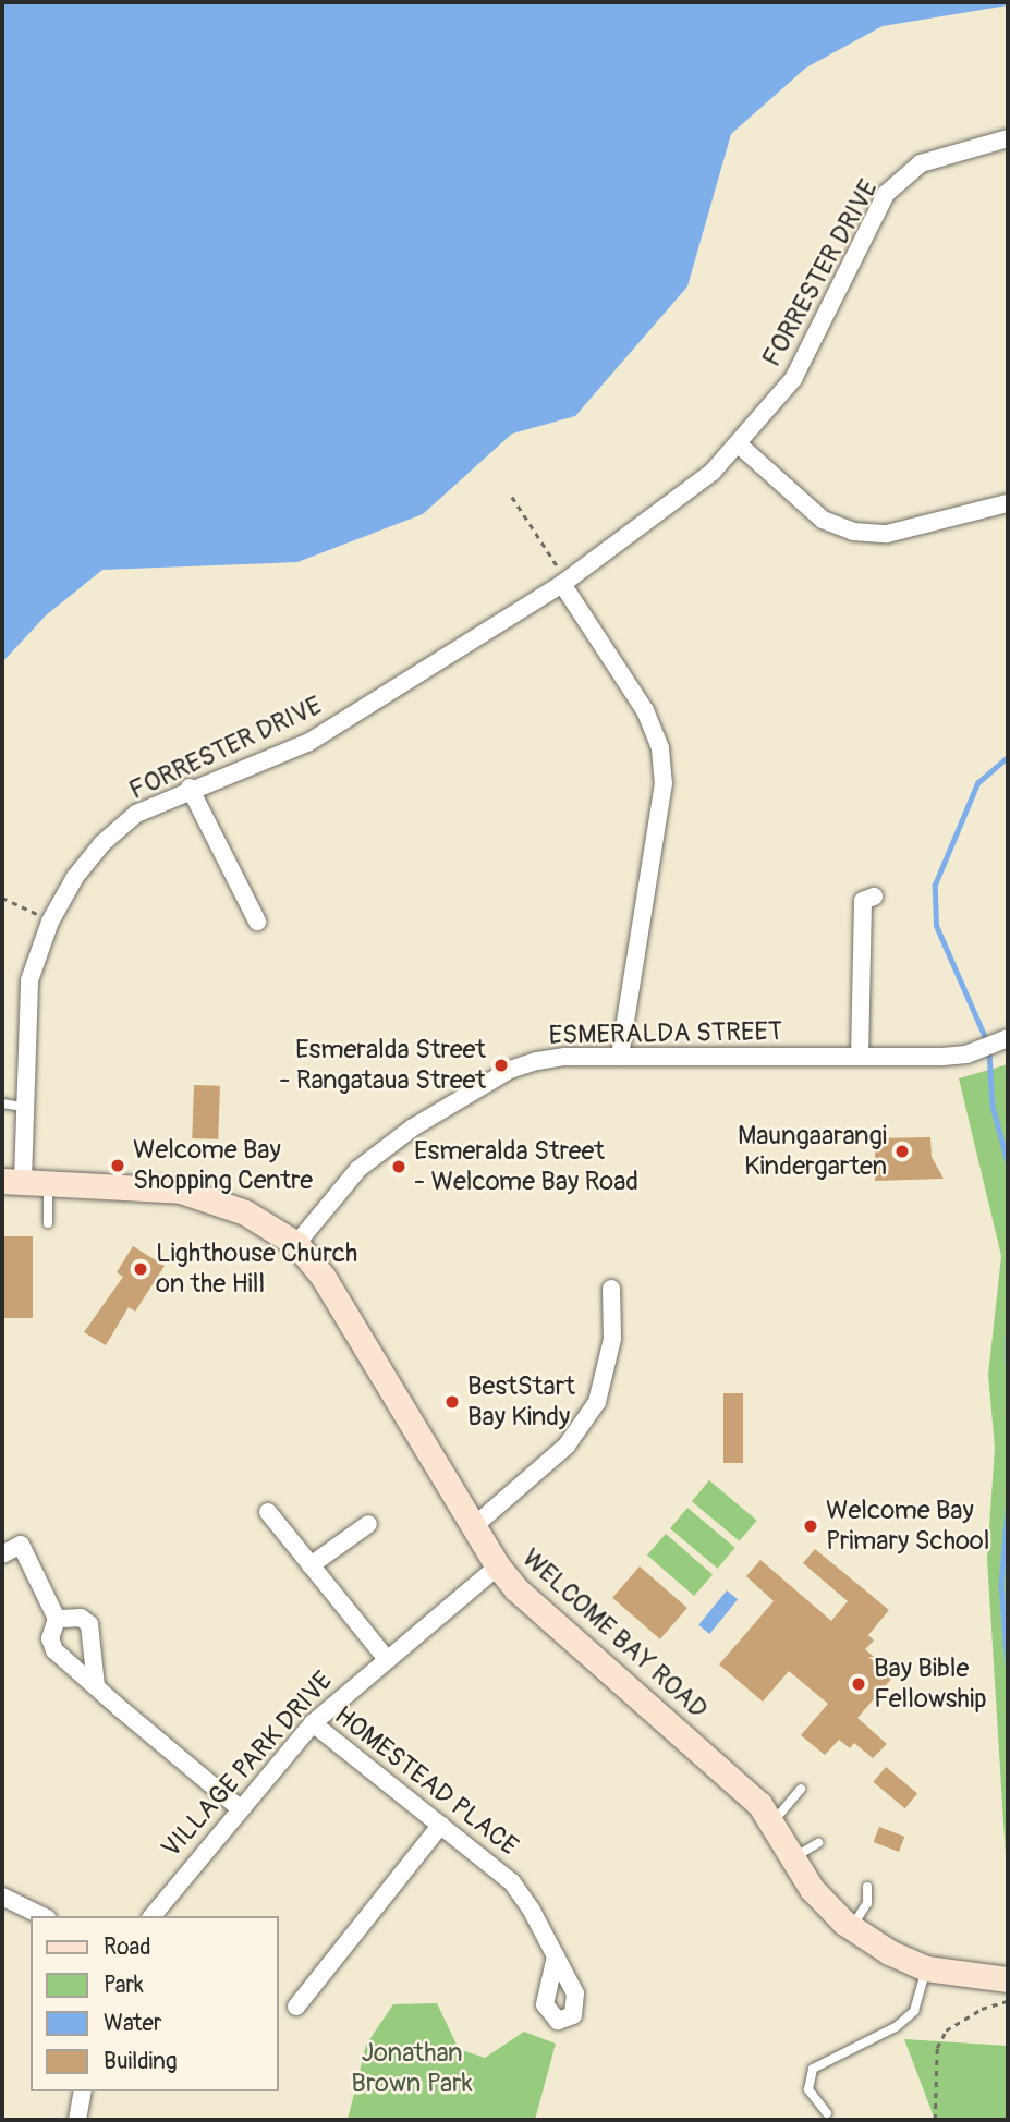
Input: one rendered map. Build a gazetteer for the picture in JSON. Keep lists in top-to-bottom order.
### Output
{
  "streets": {
    "main road": ["WELCOME BAY ROAD"],
    "street": [
      "FORRESTER DRIVE",
      "ESMERALDA STREET",
      "VILLAGE PARK DRIVE",
      "HOMESTEAD PLACE"
    ]
  },
  "crossings": [
    ["FORRESTER DRIVE", "WELCOME BAY ROAD"],
    ["ESMERALDA STREET", "WELCOME BAY ROAD"],
    ["WELCOME BAY ROAD", "VILLAGE PARK DRIVE"],
    ["VILLAGE PARK DRIVE", "HOMESTEAD PLACE"]
  ],
  "parks": ["Jonathan Brown Park"],
  "places": [
    "Esmeralda Street - Rangataua Street",
    "Maungaarangi Kindergarten",
    "Welcome Bay Shopping Centre",
    "Esmeralda Street - Welcome Bay Road",
    "Lighthouse Church on the Hill",
    "BestStart Bay Kindy",
    "Welcome Bay Primary School",
    "Bay Bible Fellowship"
  ],
  "legend": [
    "Road",
    "Park",
    "Water",
    "Building"
  ]
}
